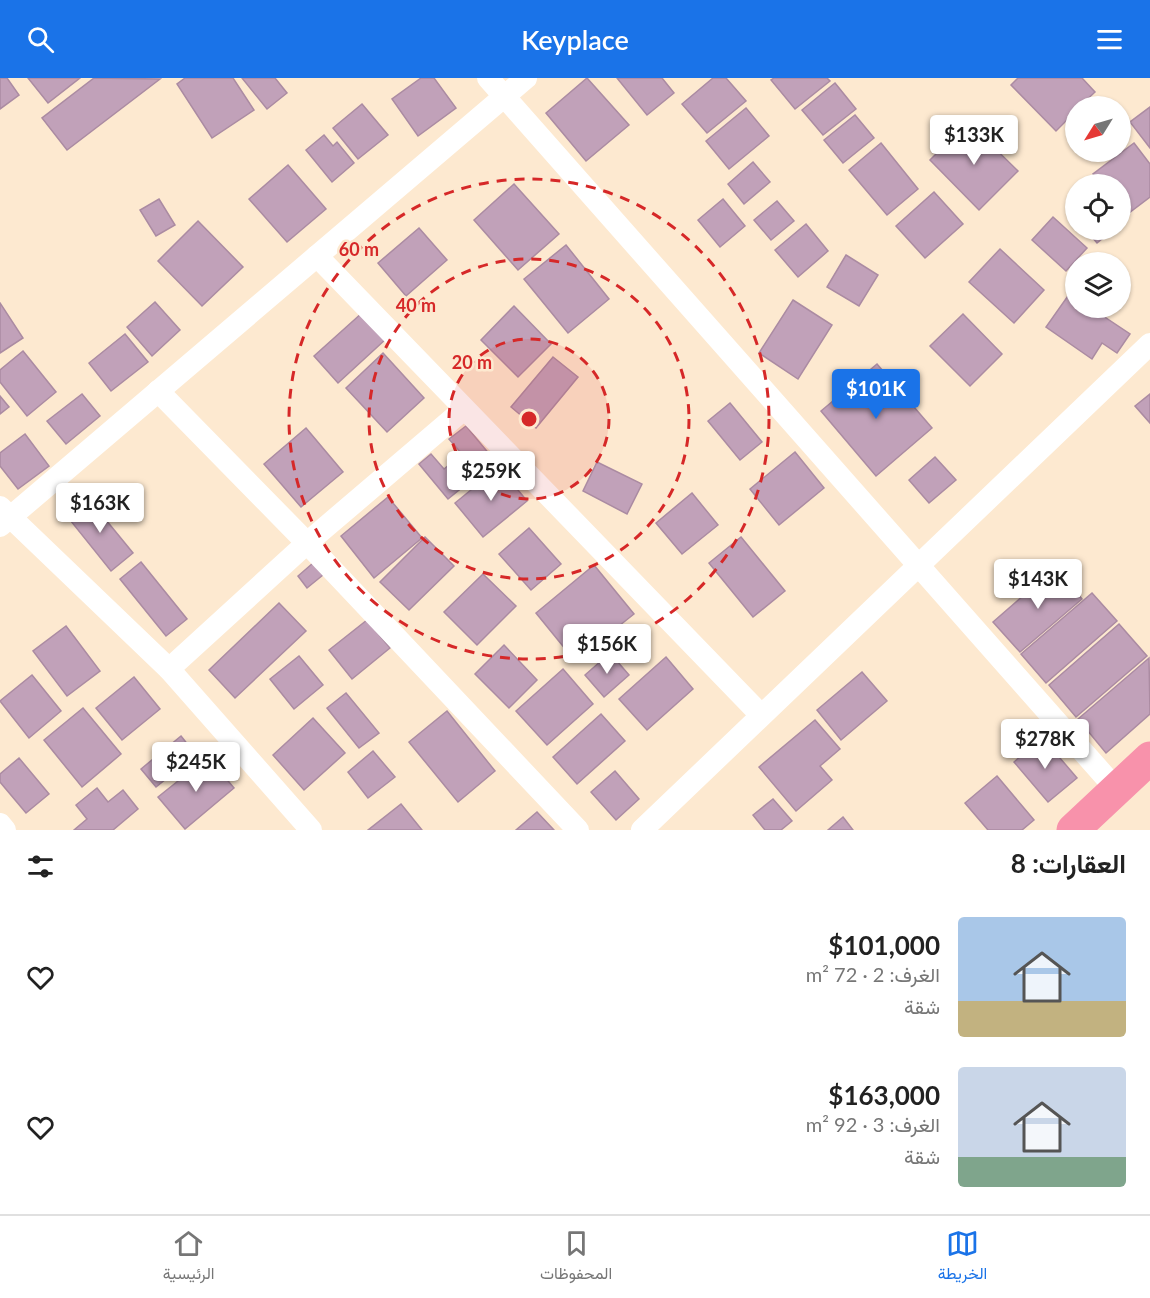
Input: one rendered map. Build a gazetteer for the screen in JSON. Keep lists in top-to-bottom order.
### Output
{
  "north": "bottom left",
  "page": {
    "header": "Keyplace",
    "price": [
      "$133K",
      "$101K",
      "$259K",
      "$163K",
      "$143K",
      "$156K",
      "$278K",
      "$245K"
    ],
    "heading": "العقارات: 8",
    "list": [
      {
        "name": "$101,000",
        "note": "الغرف: 2 · 72 m² · شقة"
      },
      {
        "name": "$163,000",
        "note": "الغرف: 3 · 92 m² · شقة"
      }
    ],
    "tabs": ["الخريطة", "المحفوظات", "الرئيسية"]
  },
  "rings": ["60 m", "40 m", "20 m"]
}
